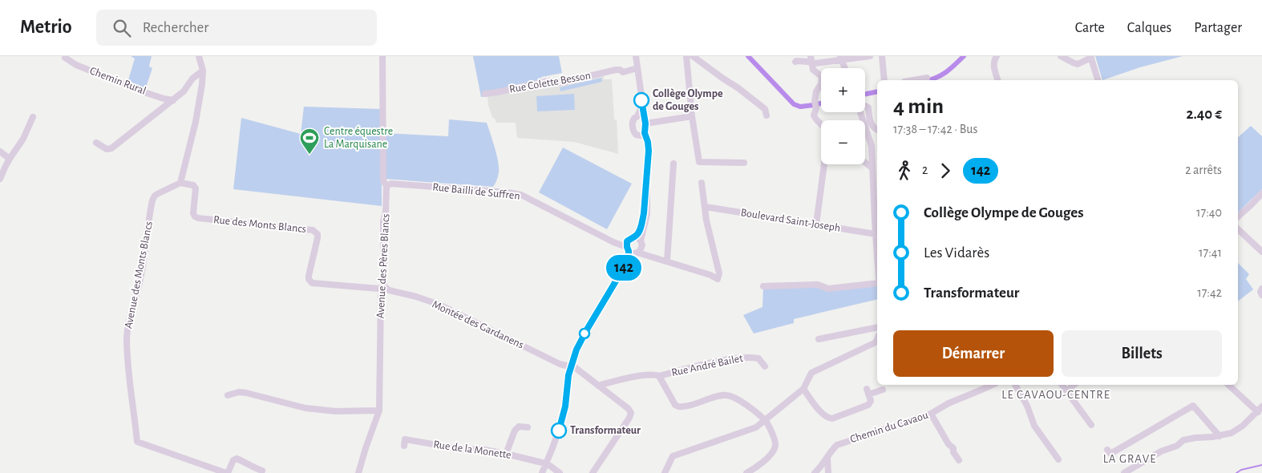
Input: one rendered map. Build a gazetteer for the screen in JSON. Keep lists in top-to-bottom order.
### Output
{
  "streets": {
    "street": [
      "Chemin Rural",
      "Rue Colette Besson",
      "Rue Bailli de Suffren",
      "Boulevard Saint-Joseph",
      "Rue des Monts Blancs",
      "Avenue des Pères Blancs",
      "Avenue des Monts Blancs",
      "Montée des Gardanens",
      "Rue André Bailet",
      "Chemin du Cavaou",
      "Rue de la Monette"
    ]
  },
  "crossings": [
    ["Rue Bailli de Suffren", "Avenue des Pères Blancs"],
    ["Rue des Monts Blancs", "Avenue des Pères Blancs"],
    ["Rue des Monts Blancs", "Avenue des Monts Blancs"],
    ["Rue des Monts Blancs", "Montée des Gardanens"],
    ["Avenue des Pères Blancs", "Montée des Gardanens"],
    ["Montée des Gardanens", "Rue André Bailet"]
  ],
  "districts": ["LE CAVAOU-CENTRE", "LA GRAVE"],
  "places": {
    "other": ["Collège Olympe de Gouges", "Transformateur"],
    "sports": ["Centre équestre La Marquisane"]
  },
  "lines": ["bus line 142"],
  "page": {
    "header": "Metrio",
    "search": "Rechercher",
    "nav": ["Carte", "Calques", "Partager"],
    "on_map": "142",
    "map_buttons": ["+", "−"],
    "heading": ["4 min", "17:38 – 17:42 · Bus", "2.40 €"],
    "legs": ["2", "142", "2 arrêts"],
    "list": [
      {
        "name": "Collège Olympe de Gouges",
        "value": "17:40"
      },
      {
        "name": "Les Vidarès",
        "value": "17:41"
      },
      {
        "name": "Transformateur",
        "value": "17:42"
      }
    ],
    "buttons": ["Démarrer", "Billets"]
  }
}
